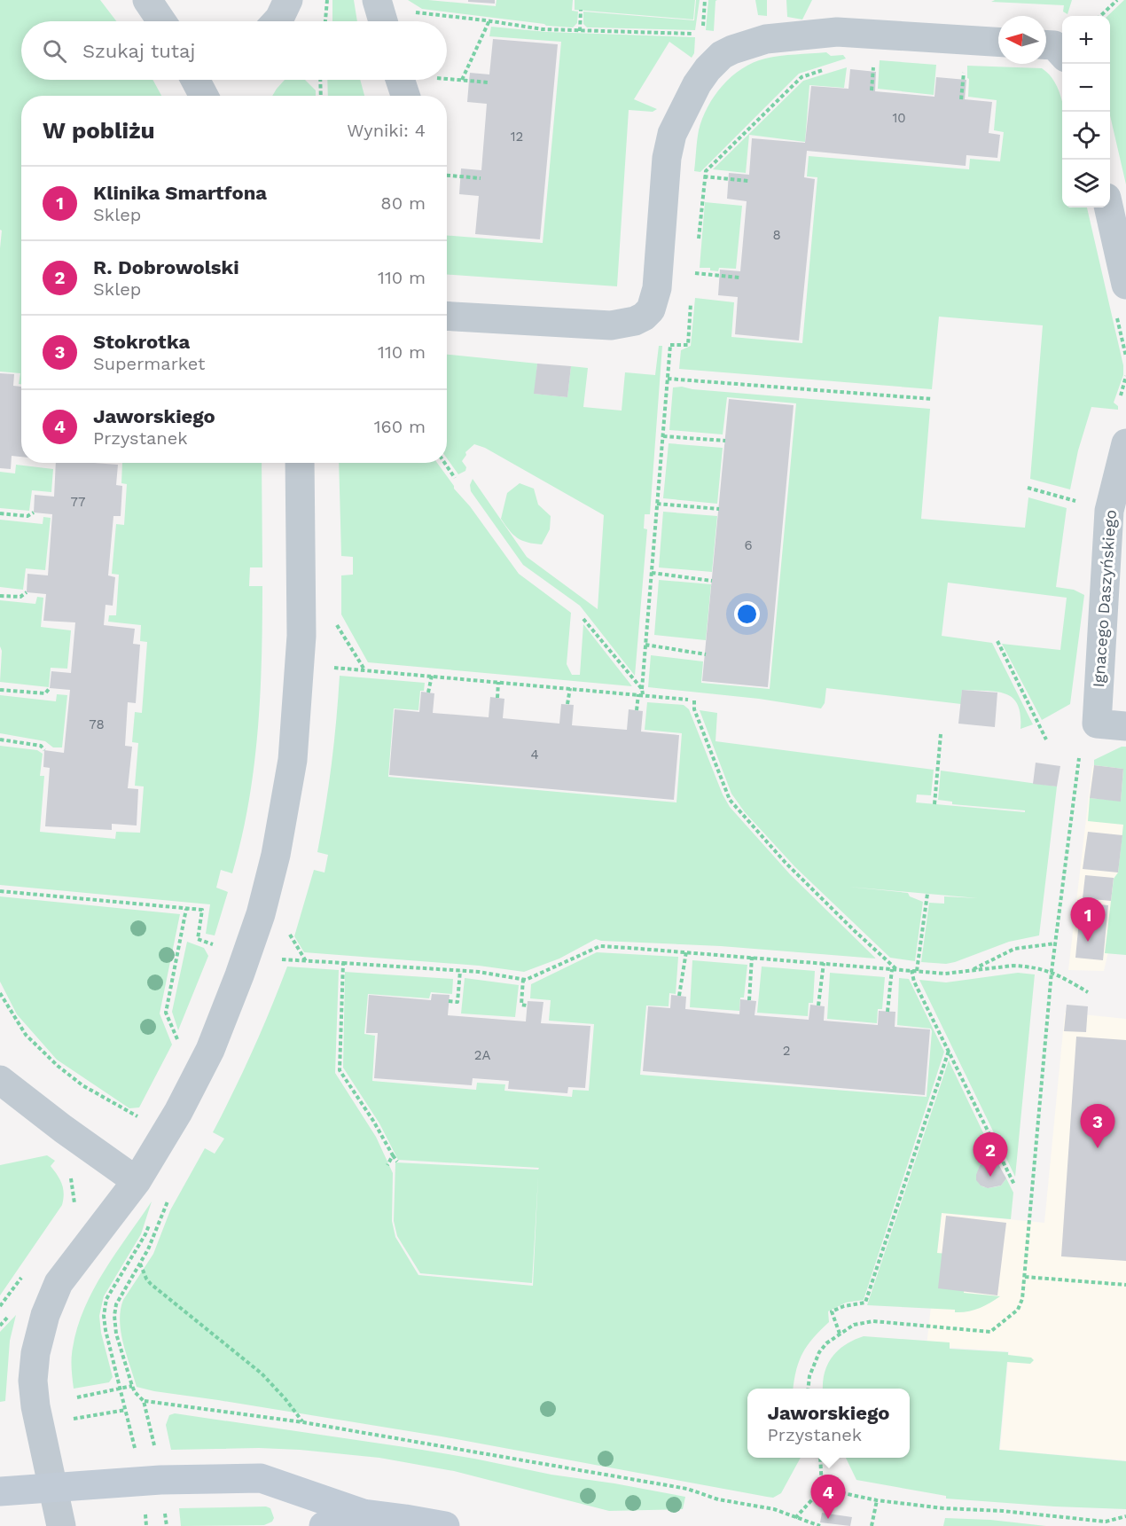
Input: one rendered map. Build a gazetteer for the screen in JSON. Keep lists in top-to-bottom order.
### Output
{
  "streets": {
    "street": ["Ignacego Daszyńskiego"]
  },
  "house_numbers": [
    "10",
    "12",
    "8",
    "77",
    "6",
    "78",
    "4",
    "2",
    "2A"
  ],
  "north": "left",
  "page": {
    "map_buttons": ["+", "−"],
    "search": "Szukaj tutaj",
    "heading": ["W pobliżu", "Wyniki: 4"],
    "list": [
      {
        "mark": "1",
        "name": "Klinika Smartfona",
        "note": "Sklep",
        "value": "80 m"
      },
      {
        "mark": "2",
        "name": "R. Dobrowolski",
        "note": "Sklep",
        "value": "110 m"
      },
      {
        "mark": "3",
        "name": "Stokrotka",
        "note": "Supermarket",
        "value": "110 m"
      },
      {
        "mark": "4",
        "name": "Jaworskiego",
        "note": "Przystanek",
        "value": "160 m"
      }
    ],
    "pins": [
      "1",
      "3",
      "2",
      "4"
    ],
    "popup": ["Jaworskiego", "Przystanek"]
  }
}
